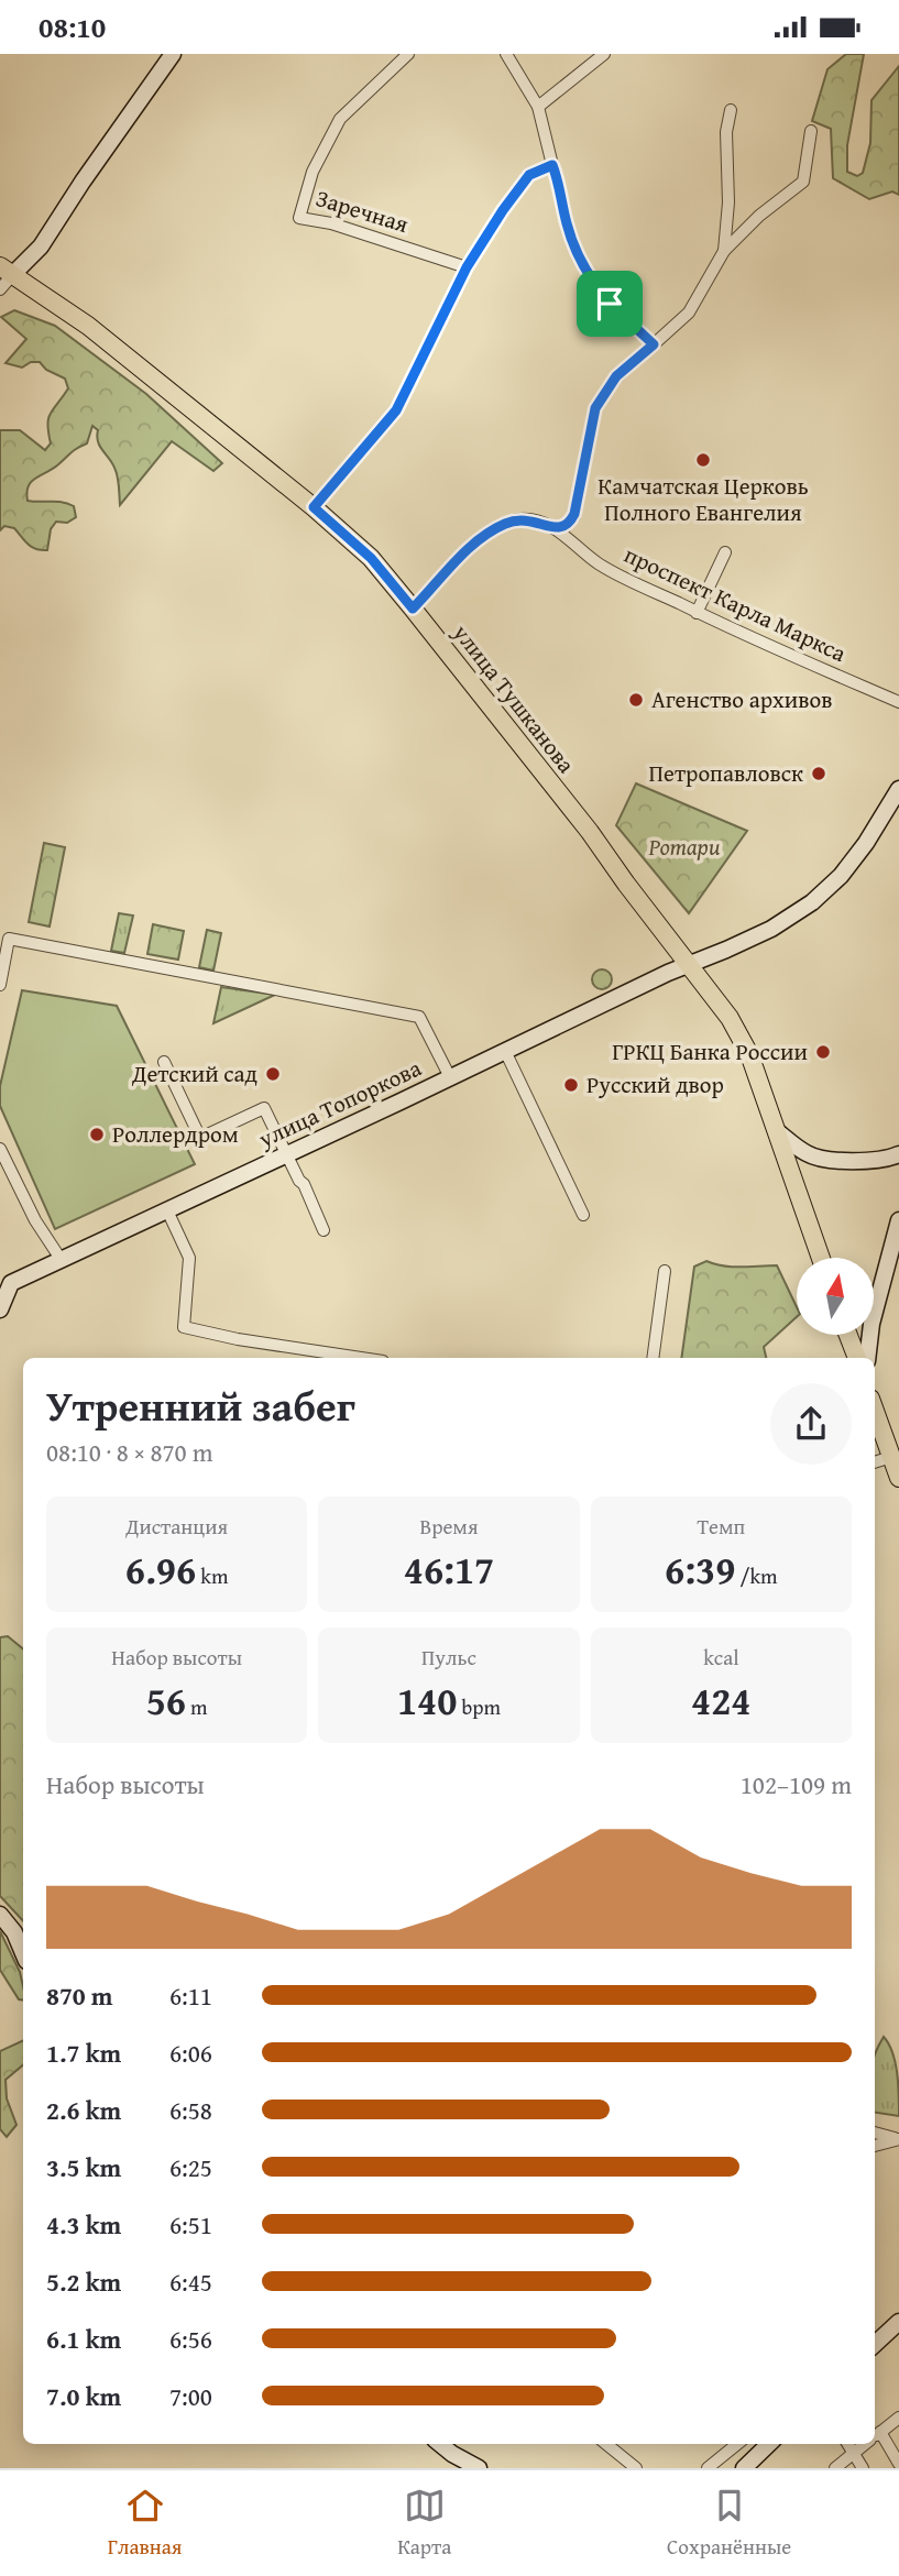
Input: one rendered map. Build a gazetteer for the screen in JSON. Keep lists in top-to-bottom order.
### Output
{
  "streets": {
    "main road": ["улица Тушканова", "улица Топоркова"],
    "street": ["Заречная", "проспект Карла Маркса"]
  },
  "crossings": [
    ["проспект Карла Маркса", "улица Тушканова"],
    ["улица Тушканова", "улица Топоркова"]
  ],
  "parks": ["Ротари"],
  "places": [
    "Камчатская Церковь Полного Евангелия",
    "Агенство архивов",
    "Петропавловск",
    "ГРКЦ Банка России",
    "Детский сад",
    "Русский двор",
    "Роллердром"
  ],
  "north": "top",
  "page": {
    "status": "08:10",
    "heading": ["Утренний забег", "08:10 · 8 × 870 m"],
    "stats": [
      ["Дистанция", "6.96 km"],
      ["Время", "46:17"],
      ["Темп", "6:39 /km"],
      ["Набор высоты", "56 m"],
      ["Пульс", "140 bpm"],
      ["kcal", "424"]
    ],
    "chart": ["Набор высоты", "102–109 m"],
    "list": [
      {
        "name": "870 m",
        "note": "6:11"
      },
      {
        "name": "1.7 km",
        "note": "6:06"
      },
      {
        "name": "2.6 km",
        "note": "6:58"
      },
      {
        "name": "3.5 km",
        "note": "6:25"
      },
      {
        "name": "4.3 km",
        "note": "6:51"
      },
      {
        "name": "5.2 km",
        "note": "6:45"
      },
      {
        "name": "6.1 km",
        "note": "6:56"
      },
      {
        "name": "7.0 km",
        "note": "7:00"
      }
    ],
    "tabs": ["Главная", "Карта", "Сохранённые"]
  }
}
